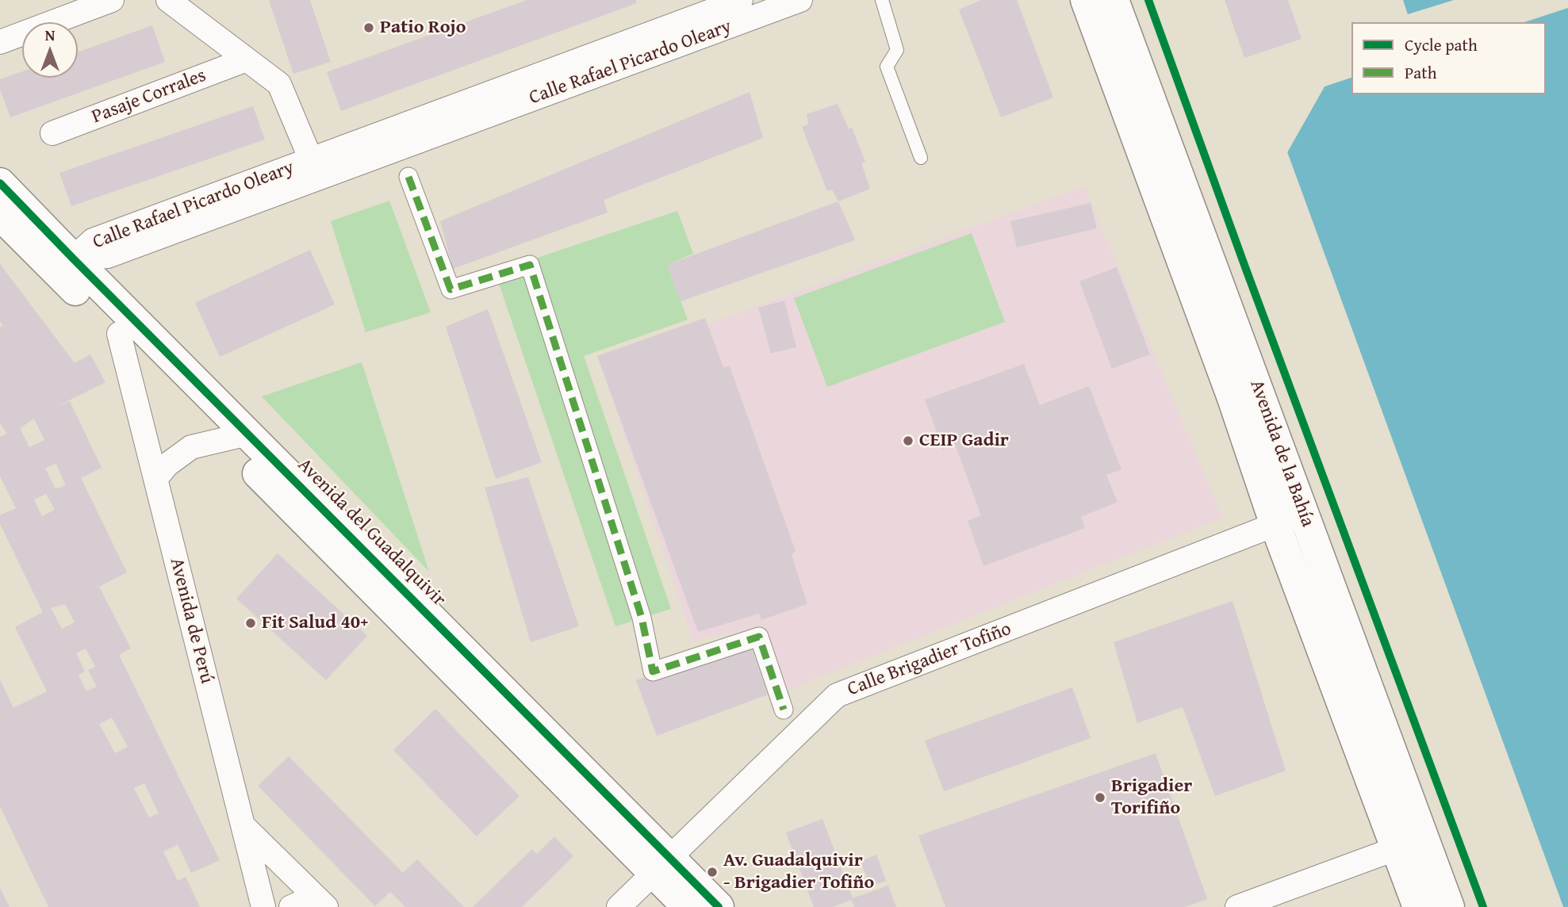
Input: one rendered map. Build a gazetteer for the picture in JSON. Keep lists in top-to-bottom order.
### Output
{
  "streets": {
    "main road": ["Avenida de la Bahía", "Avenida del Guadalquivir"],
    "street": [
      "Calle Rafael Picardo Oleary",
      "Pasaje Corrales",
      "Avenida de Perú",
      "Calle Brigadier Tofiño"
    ]
  },
  "crossings": [
    ["Calle Rafael Picardo Oleary", "Avenida del Guadalquivir"],
    ["Avenida de la Bahía", "Calle Brigadier Tofiño"],
    ["Avenida del Guadalquivir", "Avenida de Perú"],
    ["Avenida del Guadalquivir", "Calle Brigadier Tofiño"]
  ],
  "places": [
    "Patio Rojo",
    "CEIP Gadir",
    "Fit Salud 40+",
    "Brigadier Torifiño",
    "Av. Guadalquivir - Brigadier Tofiño"
  ],
  "legend": ["Cycle path", "Path"],
  "north": "top"
}
